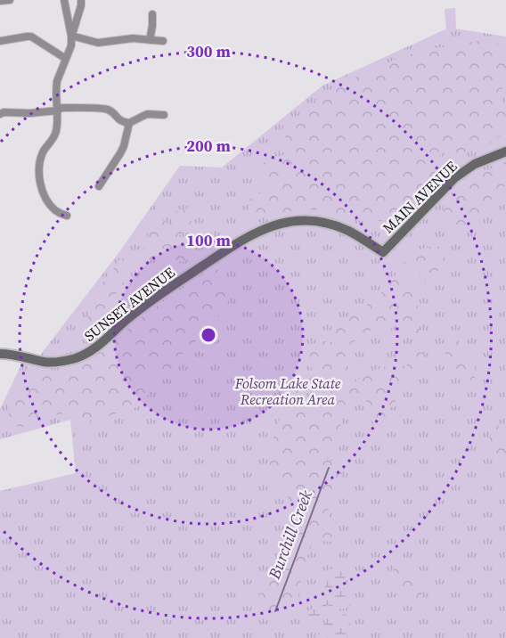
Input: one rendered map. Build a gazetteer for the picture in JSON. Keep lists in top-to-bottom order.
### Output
{
  "streets": {
    "street": ["MAIN AVENUE", "SUNSET AVENUE"]
  },
  "crossings": [
    ["MAIN AVENUE", "SUNSET AVENUE"]
  ],
  "water": ["Burchill Creek"],
  "parks": ["Folsom Lake State Recreation Area"],
  "rings": ["300 m", "200 m", "100 m"]
}
